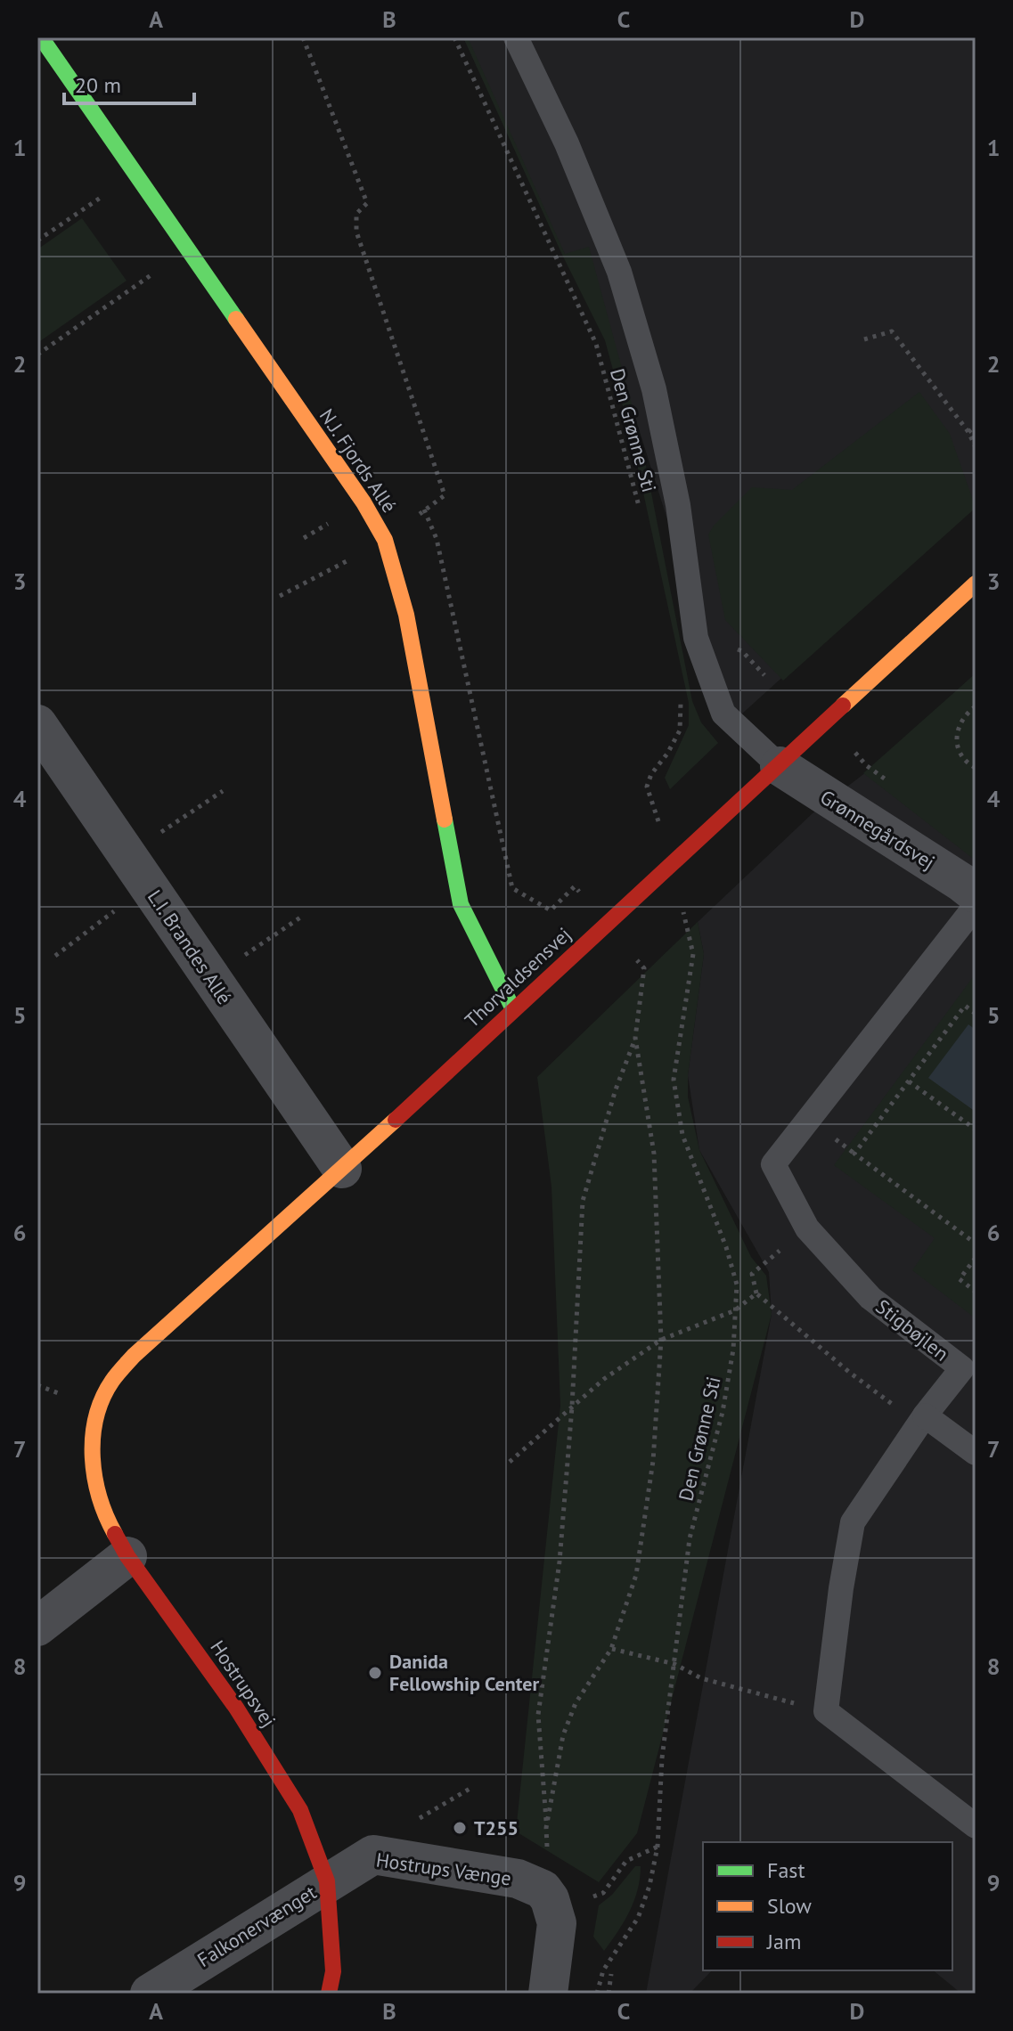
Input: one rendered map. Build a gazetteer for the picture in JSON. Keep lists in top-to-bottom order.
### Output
{
  "streets": {
    "street": [
      "N.J. Fjords Allé",
      "Grønnegårdsvej",
      "L.I. Brandes Allé",
      "Thorvaldsensvej",
      "Hostrupsvej",
      "Hostrups Vænge",
      "Falkonervænget"
    ],
    "lane": ["Stigbøjlen"],
    "path": ["Den Grønne Sti"]
  },
  "crossings": [
    ["N.J. Fjords Allé", "Thorvaldsensvej"],
    ["Grønnegårdsvej", "Thorvaldsensvej"],
    ["L.I. Brandes Allé", "Thorvaldsensvej"],
    ["Thorvaldsensvej", "Hostrupsvej"],
    ["Hostrupsvej", "Hostrups Vænge"],
    ["Hostrupsvej", "Falkonervænget"],
    ["Hostrups Vænge", "Falkonervænget"]
  ],
  "places": ["Danida Fellowship Center", "T255"],
  "legend": ["Fast", "Slow", "Jam"],
  "scale_bar": "20 m",
  "grid": {
    "columns": [
      "A",
      "B",
      "C",
      "D"
    ],
    "rows": [
      "1",
      "2",
      "3",
      "4",
      "5",
      "6",
      "7",
      "8",
      "9"
    ]
  }
}
